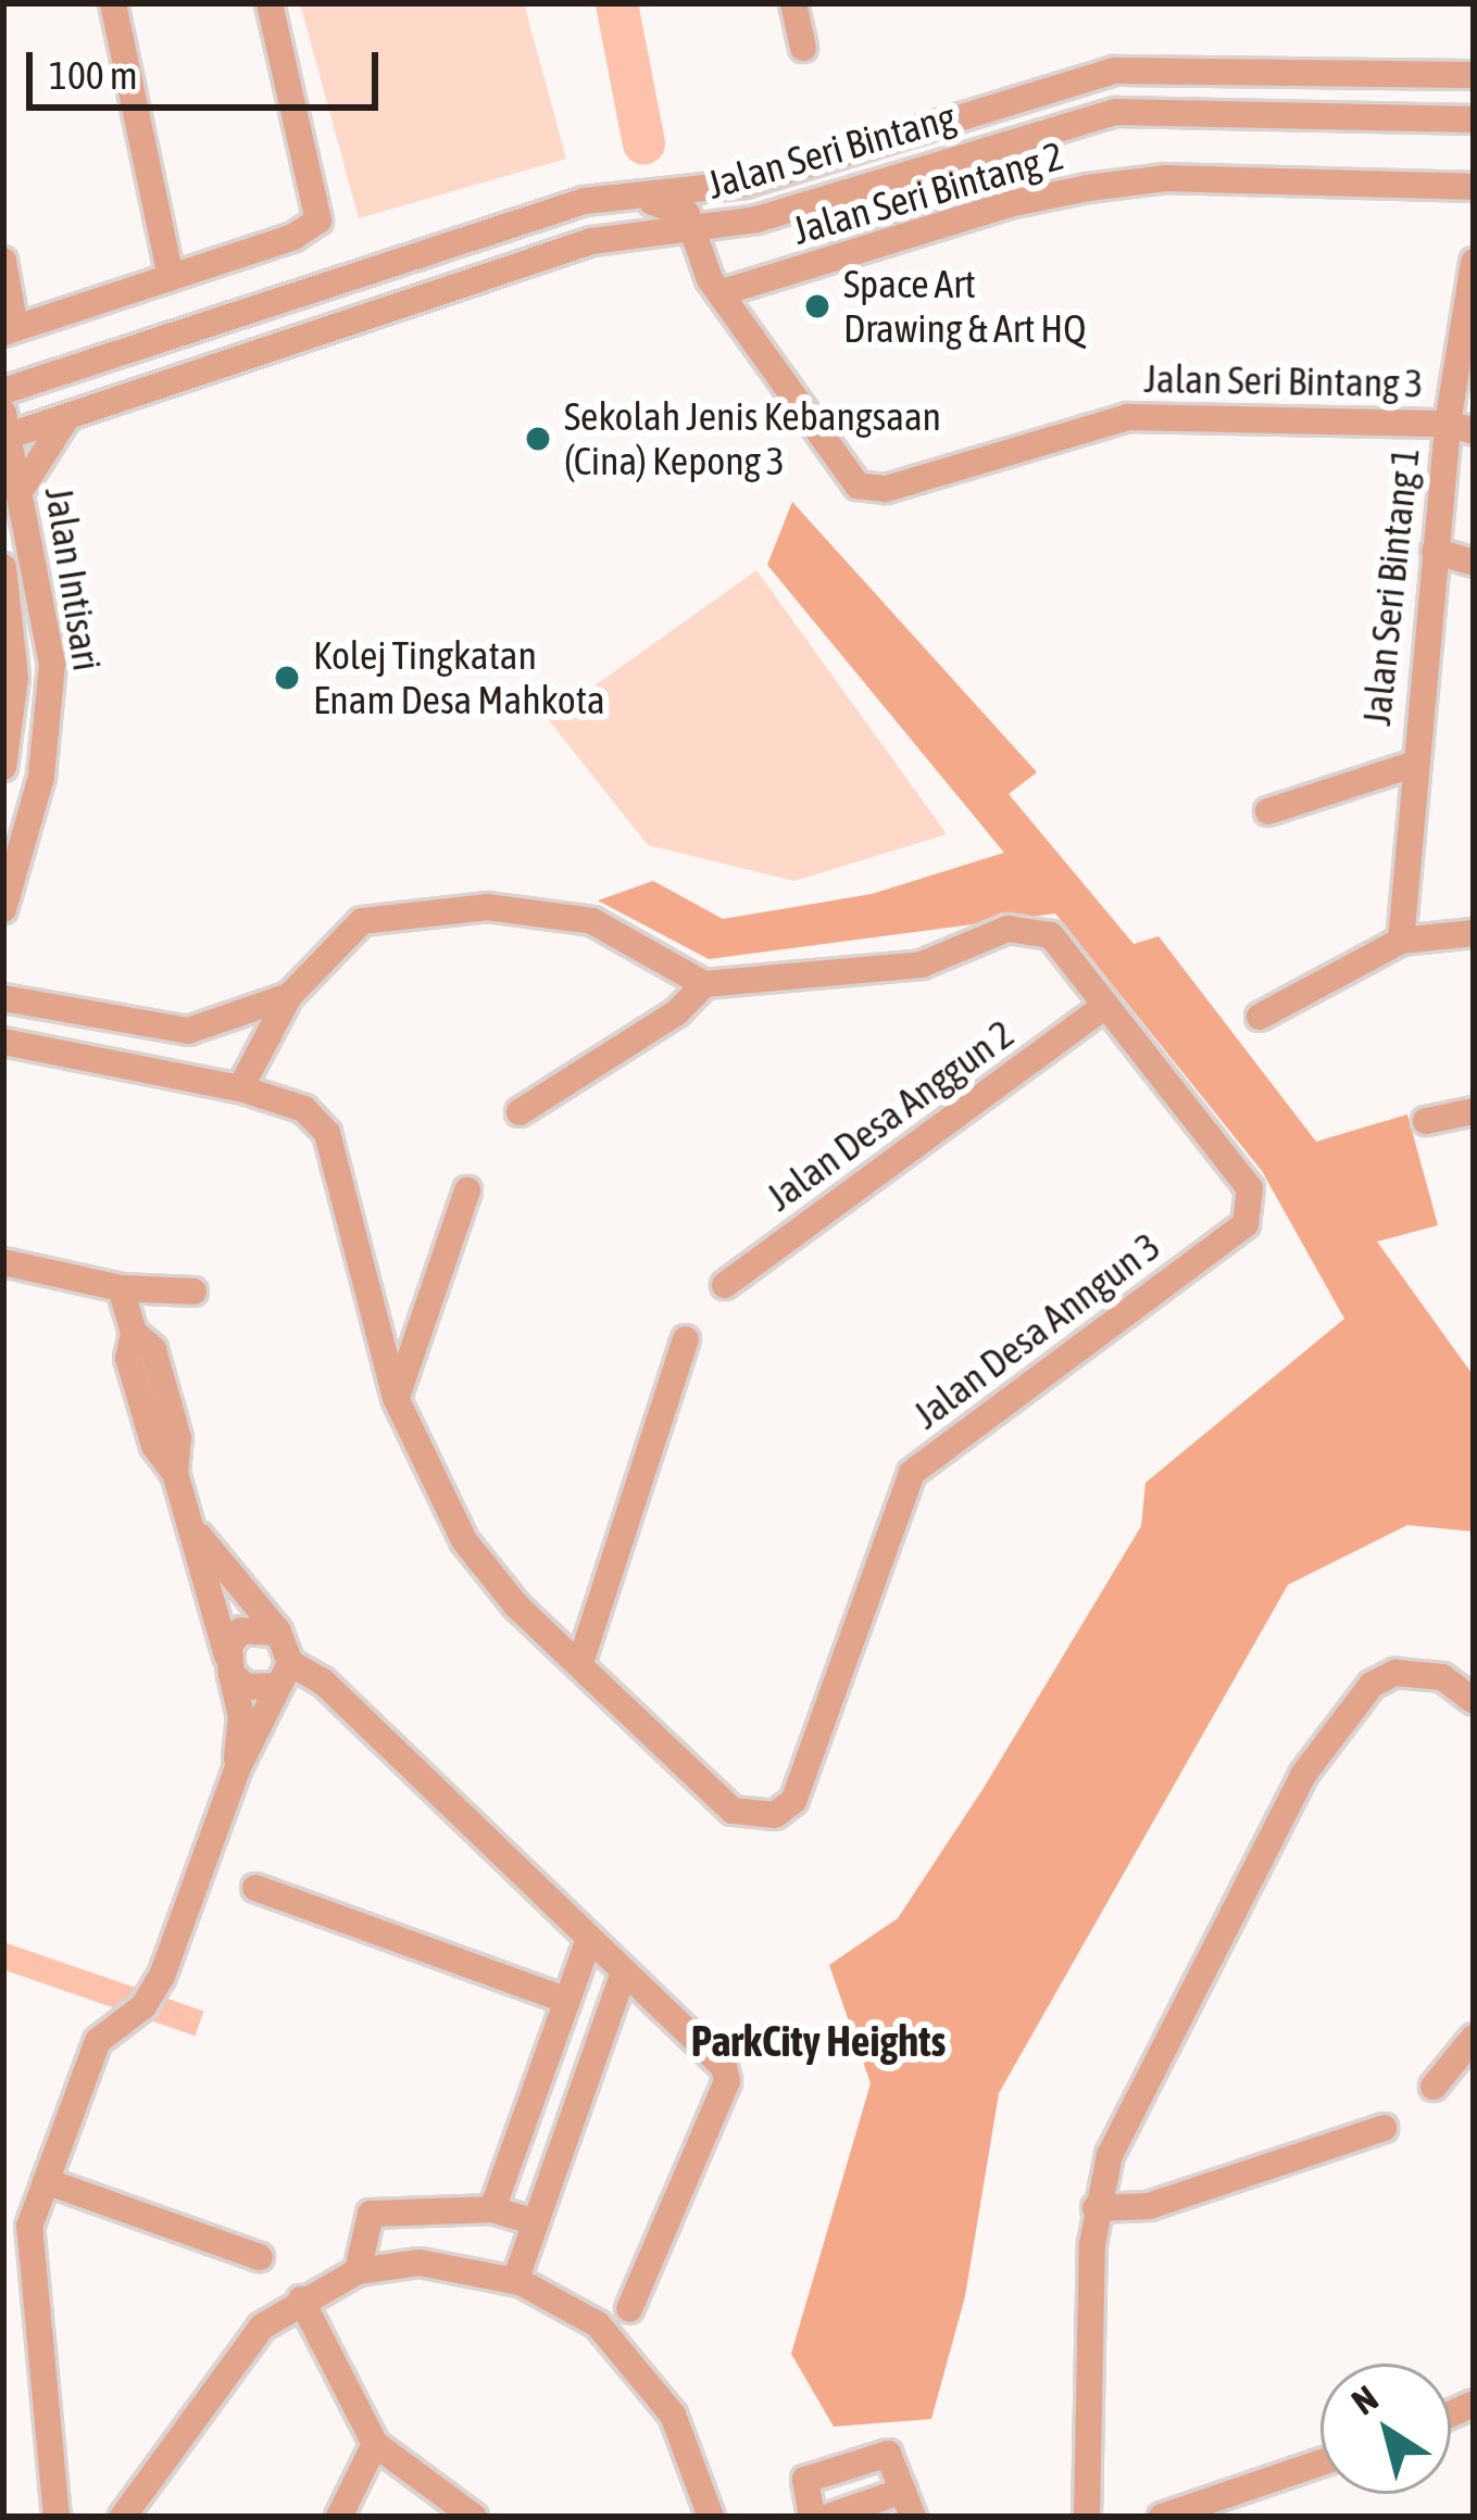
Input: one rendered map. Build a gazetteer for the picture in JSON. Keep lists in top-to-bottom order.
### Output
{
  "streets": {
    "street": [
      "Jalan Seri Bintang",
      "Jalan Seri Bintang 2",
      "Jalan Seri Bintang 3",
      "Jalan Intisari",
      "Jalan Seri Bintang 1",
      "Jalan Desa Anggun 2",
      "Jalan Desa Anngun 3"
    ]
  },
  "crossings": [
    ["Jalan Seri Bintang", "Jalan Seri Bintang 3"],
    ["Jalan Seri Bintang", "Jalan Intisari"],
    ["Jalan Seri Bintang 2", "Jalan Seri Bintang 3"],
    ["Jalan Seri Bintang 3", "Jalan Seri Bintang 1"],
    ["Jalan Desa Anggun 2", "Jalan Desa Anngun 3"]
  ],
  "districts": ["ParkCity Heights"],
  "places": ["Space Art Drawing & Art HQ", "Sekolah Jenis Kebangsaan (Cina) Kepong 3", "Kolej Tingkatan Enam Desa Mahkota"],
  "scale_bar": "100 m",
  "north": "top left"
}
